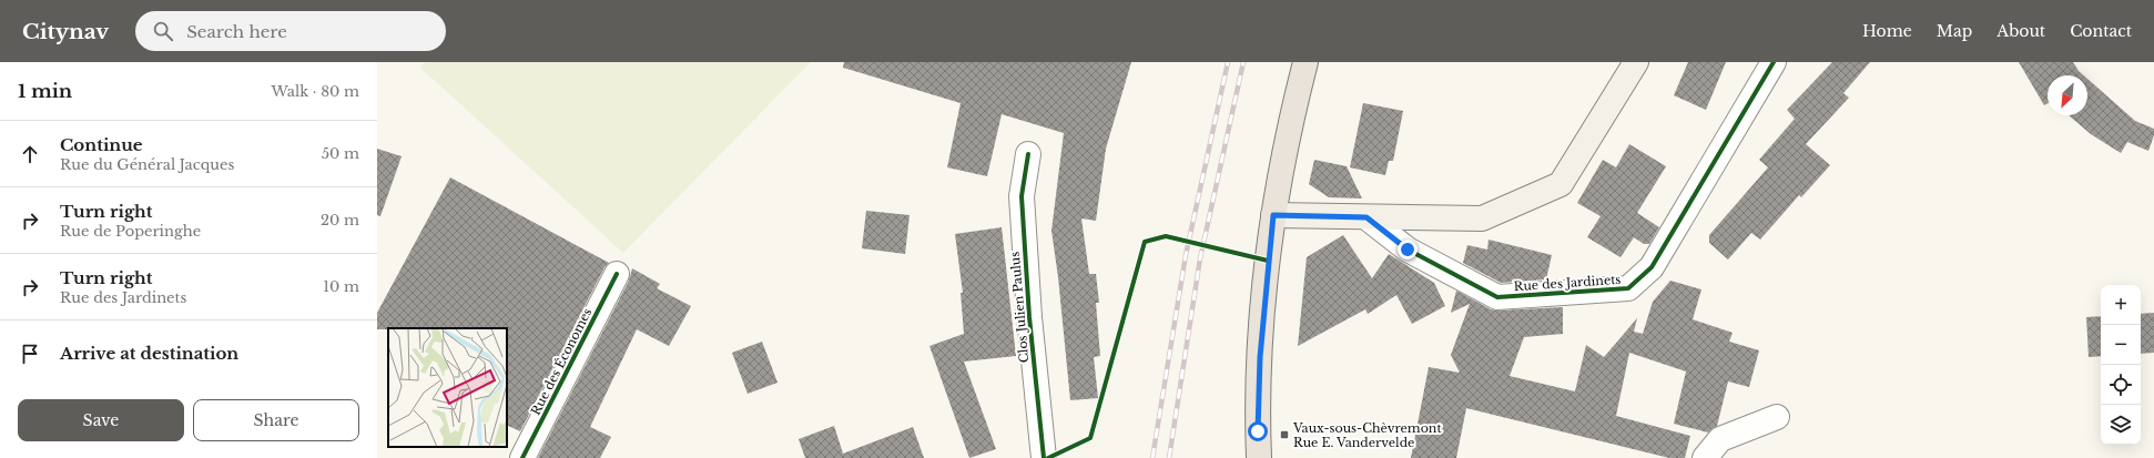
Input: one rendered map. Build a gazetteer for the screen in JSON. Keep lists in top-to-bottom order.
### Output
{
  "streets": {
    "street": ["Rue des Jardinets", "Clos Julien Paulus", "Rue des Économes"]
  },
  "places": {
    "transit": ["Vaux-sous-Chèvremont Rue E. Vandervelde"]
  },
  "north": "bottom left",
  "page": {
    "header": "Citynav",
    "search": "Search here",
    "nav": [
      "Home",
      "Map",
      "About",
      "Contact"
    ],
    "heading": ["1 min", "Walk · 80 m"],
    "list": [
      ["Continue", "Rue du Général Jacques", "50 m"],
      ["Turn right", "Rue de Poperinghe", "20 m"],
      ["Turn right", "Rue des Jardinets", "10 m"],
      "Arrive at destination"
    ],
    "map_buttons": ["+", "−"],
    "buttons": ["Save", "Share"]
  }
}
